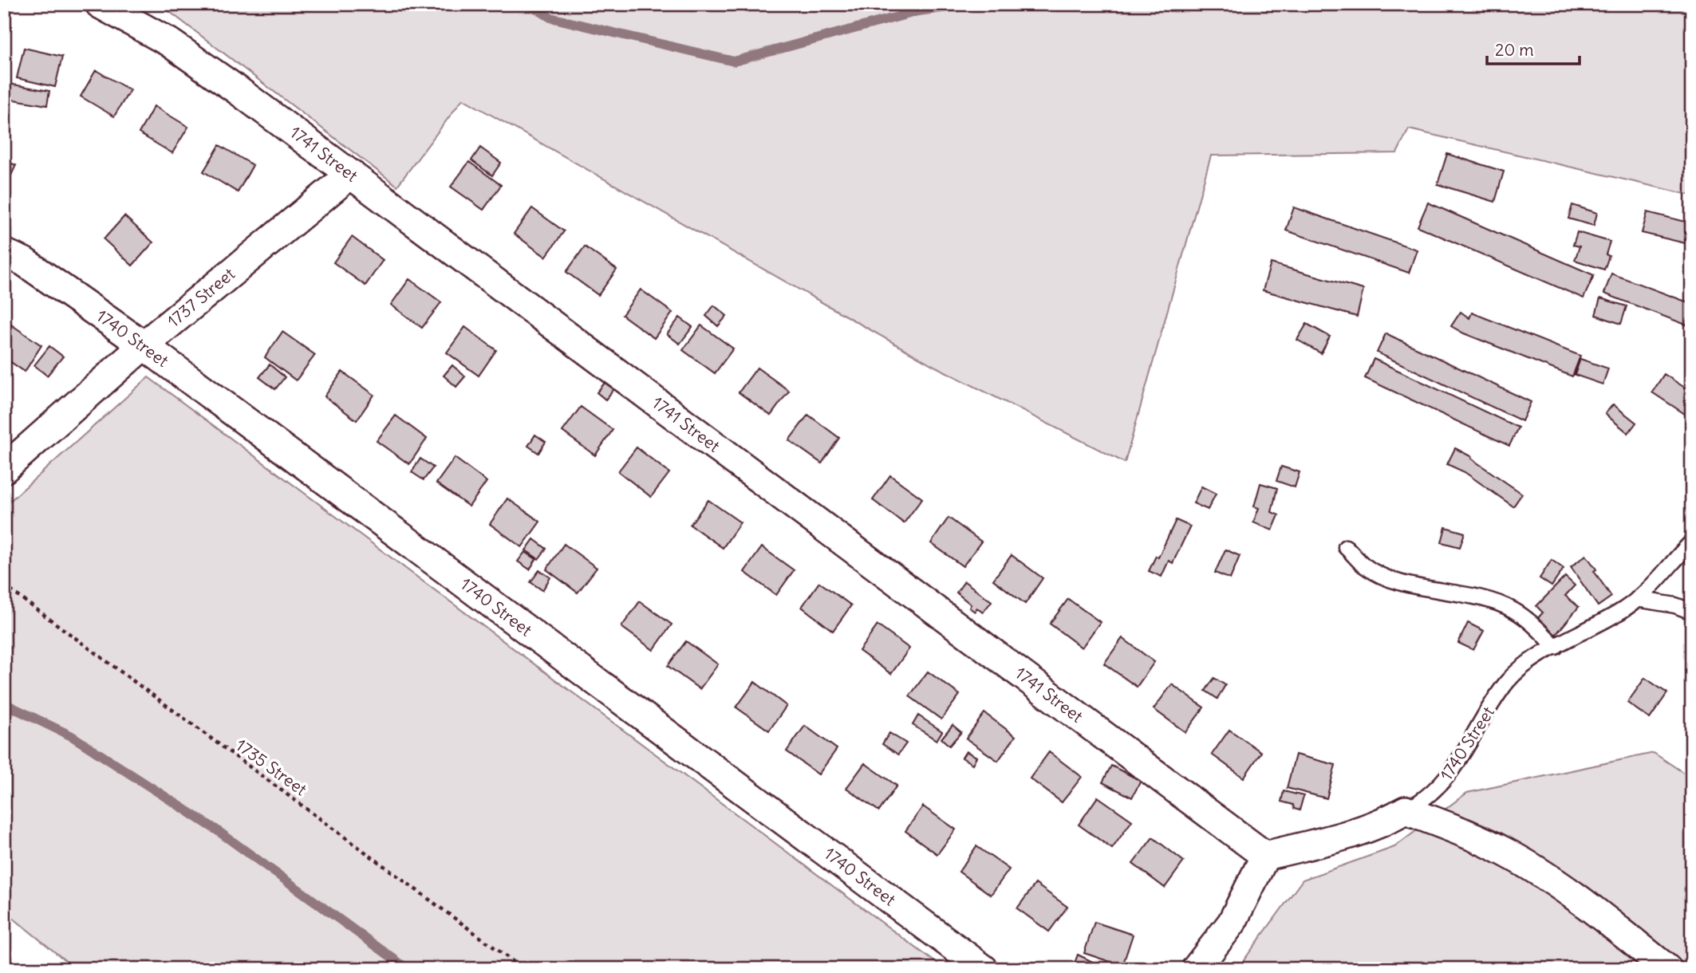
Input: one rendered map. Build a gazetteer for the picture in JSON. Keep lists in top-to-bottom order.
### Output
{
  "streets": {
    "street": ["1741 Street", "1737 Street", "1740 Street"],
    "path": ["1735 Street"]
  },
  "crossings": [
    ["1741 Street", "1737 Street"],
    ["1741 Street", "1740 Street"],
    ["1737 Street", "1740 Street"]
  ],
  "scale_bar": "20 m"
}
